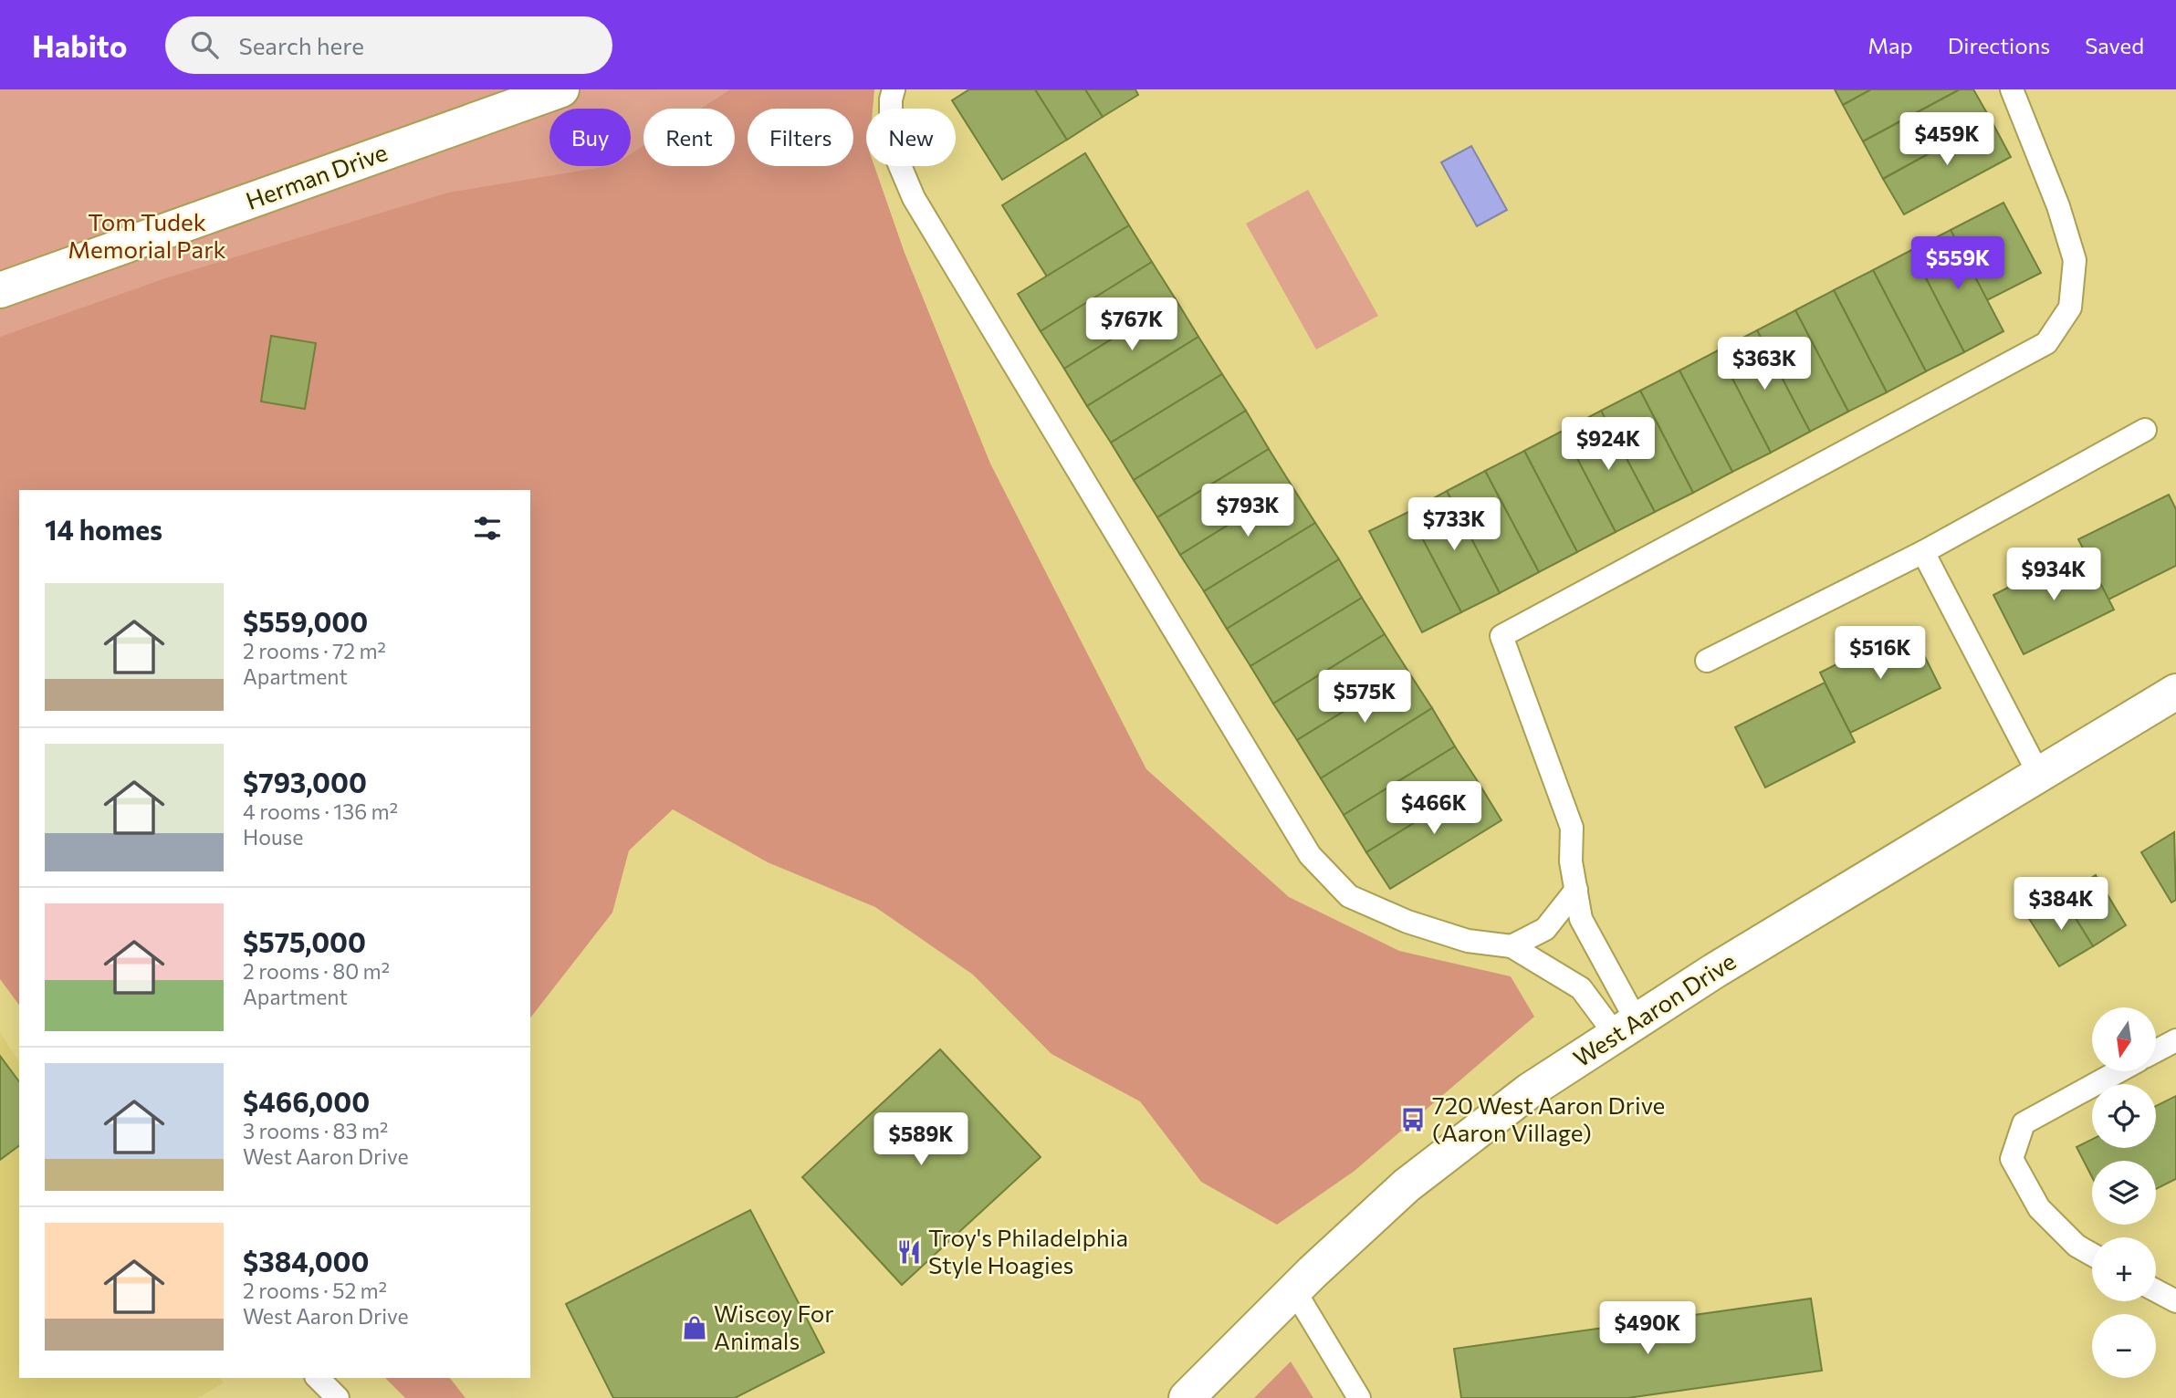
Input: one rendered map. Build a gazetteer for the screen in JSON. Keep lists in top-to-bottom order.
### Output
{
  "streets": {
    "street": ["Herman Drive", "West Aaron Drive"]
  },
  "parks": ["Tom Tudek Memorial Park"],
  "places": {
    "bus stop": ["720 West Aaron Drive (Aaron Village)"],
    "restaurant": ["Troy's Philadelphia Style Hoagies"],
    "shop": ["Wiscoy For Animals"]
  },
  "north": "bottom",
  "page": {
    "header": "Habito",
    "search": "Search here",
    "nav": ["Map", "Directions", "Saved"],
    "chip": [
      "Buy",
      "Rent",
      "Filters",
      "New"
    ],
    "price": [
      "$459K",
      "$559K",
      "$767K",
      "$363K",
      "$924K",
      "$793K",
      "$733K",
      "$934K",
      "$516K",
      "$575K",
      "$466K",
      "$384K",
      "$589K",
      "$490K"
    ],
    "heading": "14 homes",
    "list": [
      {
        "name": "$559,000",
        "note": "2 rooms · 72 m² · Apartment"
      },
      {
        "name": "$793,000",
        "note": "4 rooms · 136 m² · House"
      },
      {
        "name": "$575,000",
        "note": "2 rooms · 80 m² · Apartment"
      },
      {
        "name": "$466,000",
        "note": "3 rooms · 83 m² · West Aaron Drive"
      },
      {
        "name": "$384,000",
        "note": "2 rooms · 52 m² · West Aaron Drive"
      }
    ],
    "map_buttons": ["+", "−"]
  }
}
